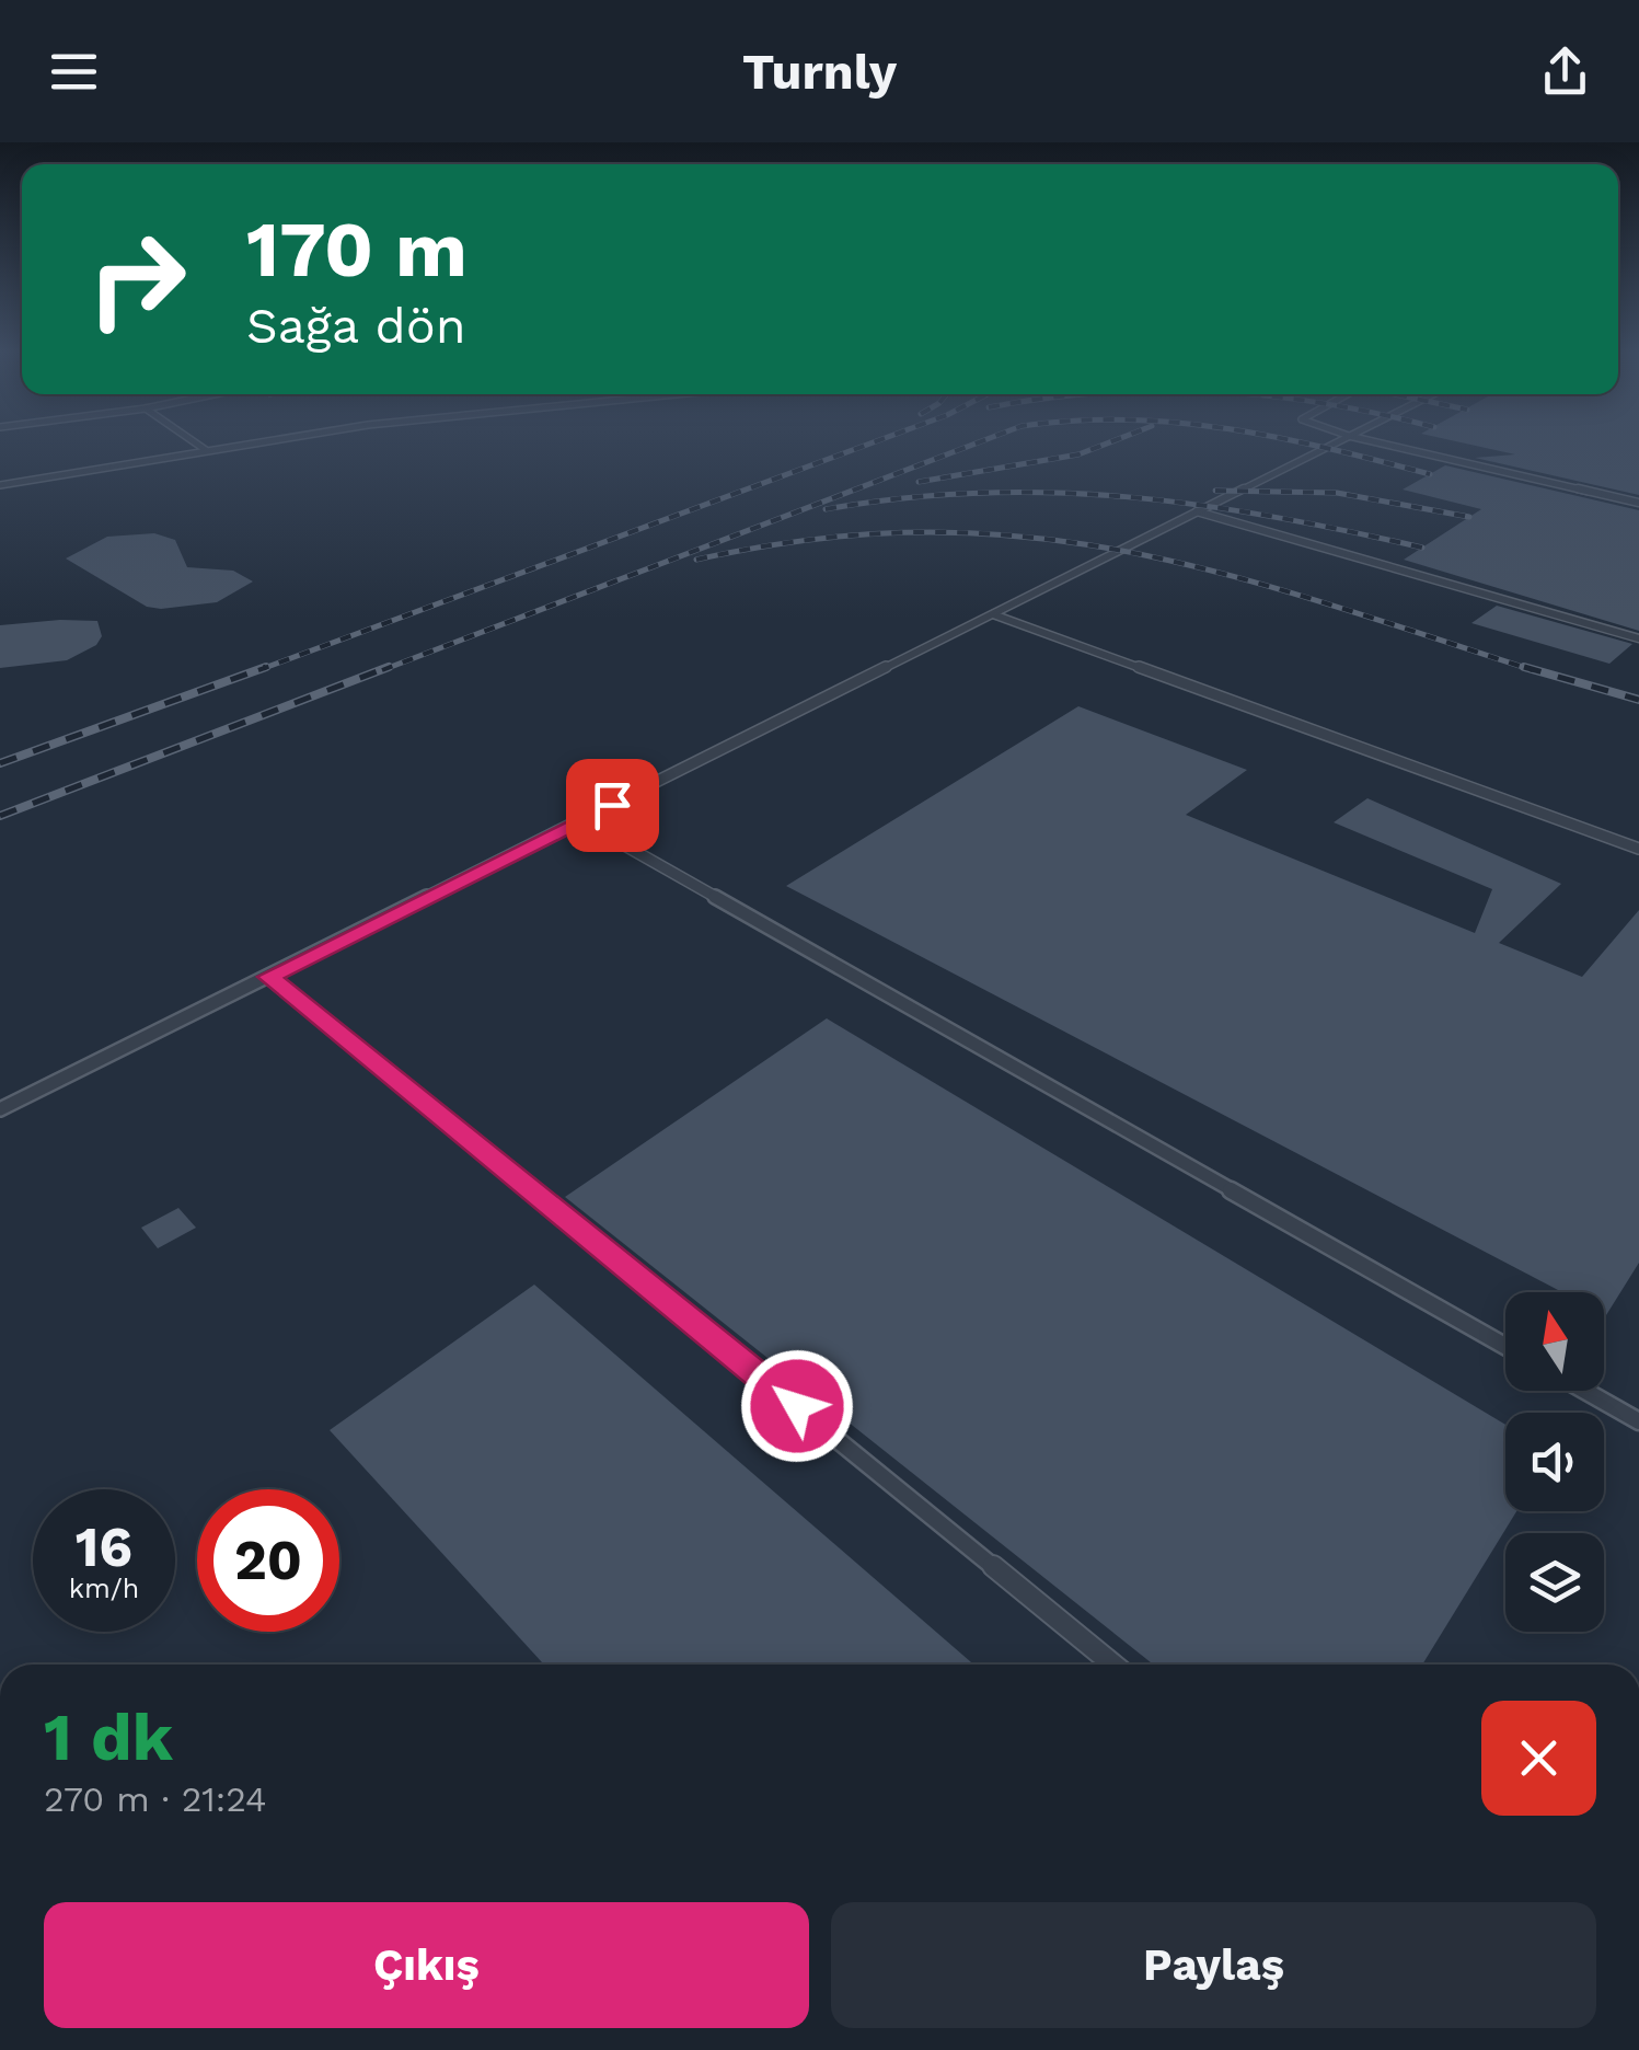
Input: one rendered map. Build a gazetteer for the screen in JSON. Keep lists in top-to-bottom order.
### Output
{
  "north": "top",
  "page": {
    "header": "Turnly",
    "turn": ["170 m", "Sağa dön"],
    "speed": "16 km/h",
    "limit": "20",
    "heading": ["1 dk", "270 m · 21:24"],
    "buttons": ["Çıkış", "Paylaş"]
  }
}
